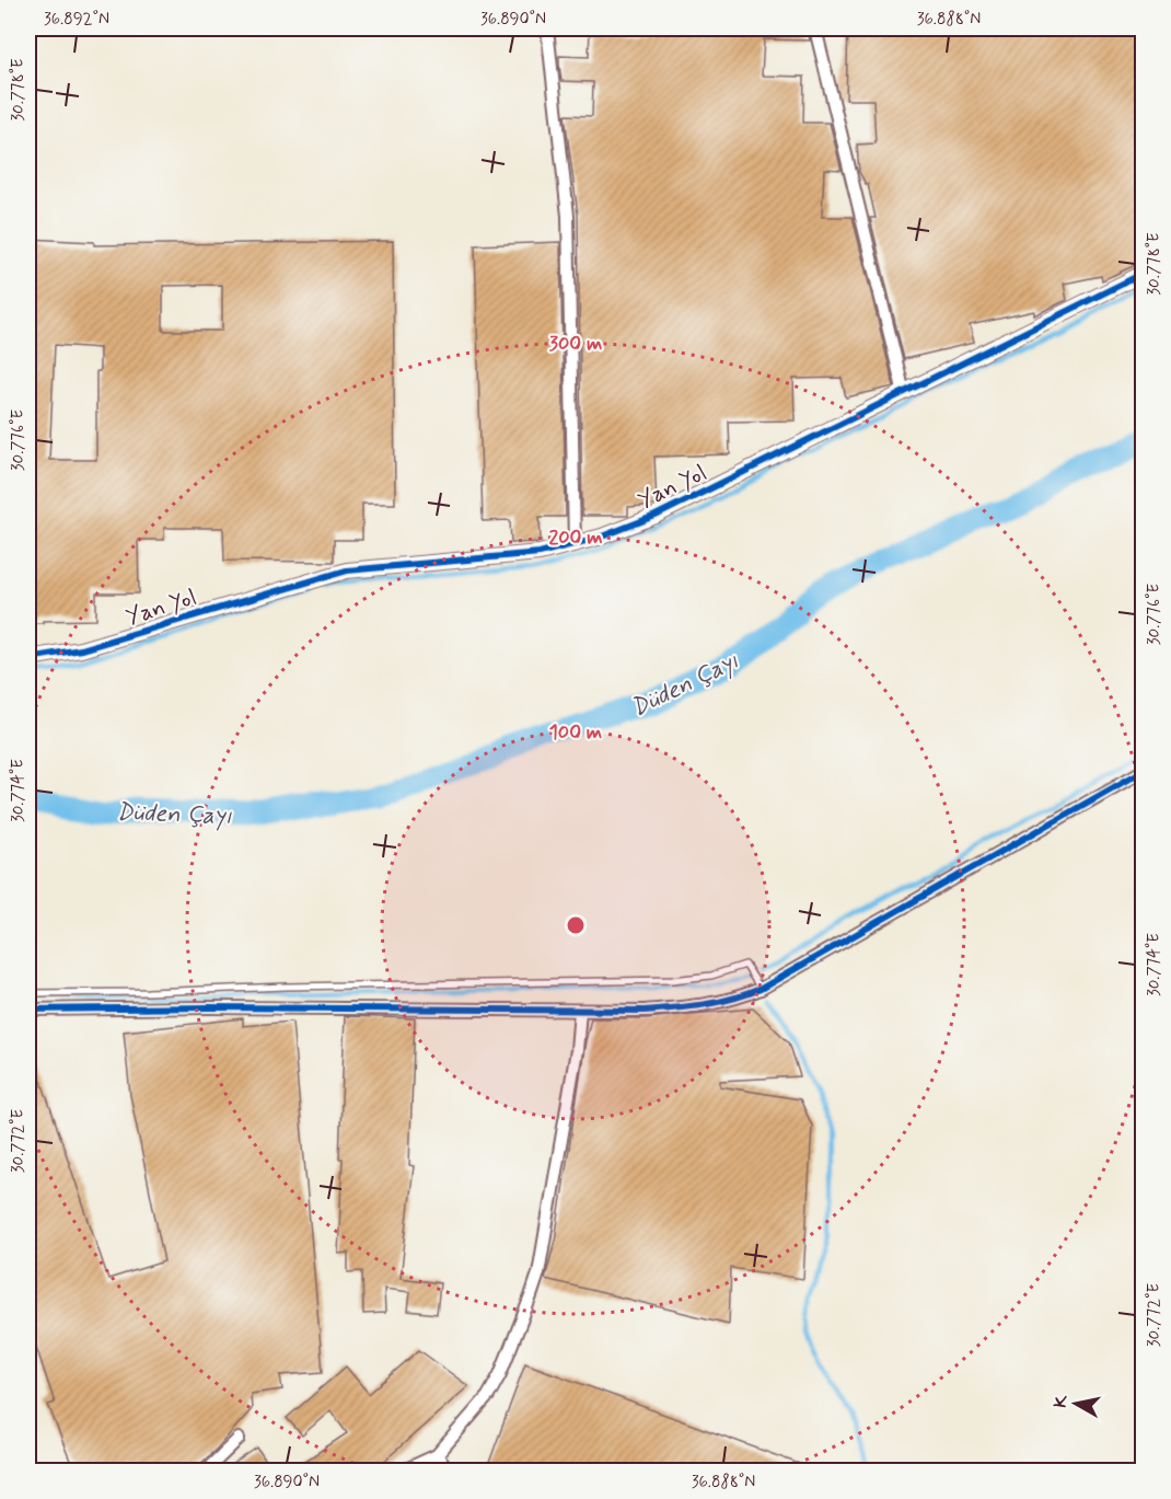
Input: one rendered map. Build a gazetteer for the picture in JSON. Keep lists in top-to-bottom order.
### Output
{
  "streets": {
    "street": ["Yan Yol"]
  },
  "water": ["Düden Çayı"],
  "north": "left",
  "coordinates": [
    "36.892°N",
    "36.890°N",
    "36.888°N",
    "30.778°E",
    "30.776°E",
    "30.774°E",
    "30.772°E"
  ],
  "rings": ["300 m", "200 m", "100 m"]
}
